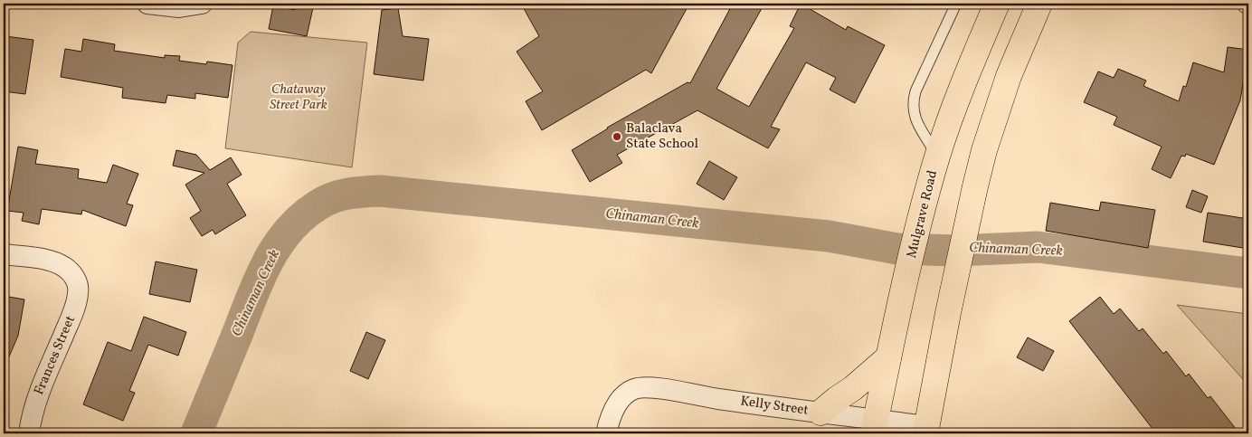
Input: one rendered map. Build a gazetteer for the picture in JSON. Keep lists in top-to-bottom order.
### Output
{
  "streets": {
    "main road": ["Mulgrave Road"],
    "street": ["Frances Street", "Kelly Street"]
  },
  "crossings": [
    ["Mulgrave Road", "Kelly Street"]
  ],
  "water": ["Chinaman Creek"],
  "parks": ["Chataway Street Park"],
  "places": ["Balaclava State School"]
}
